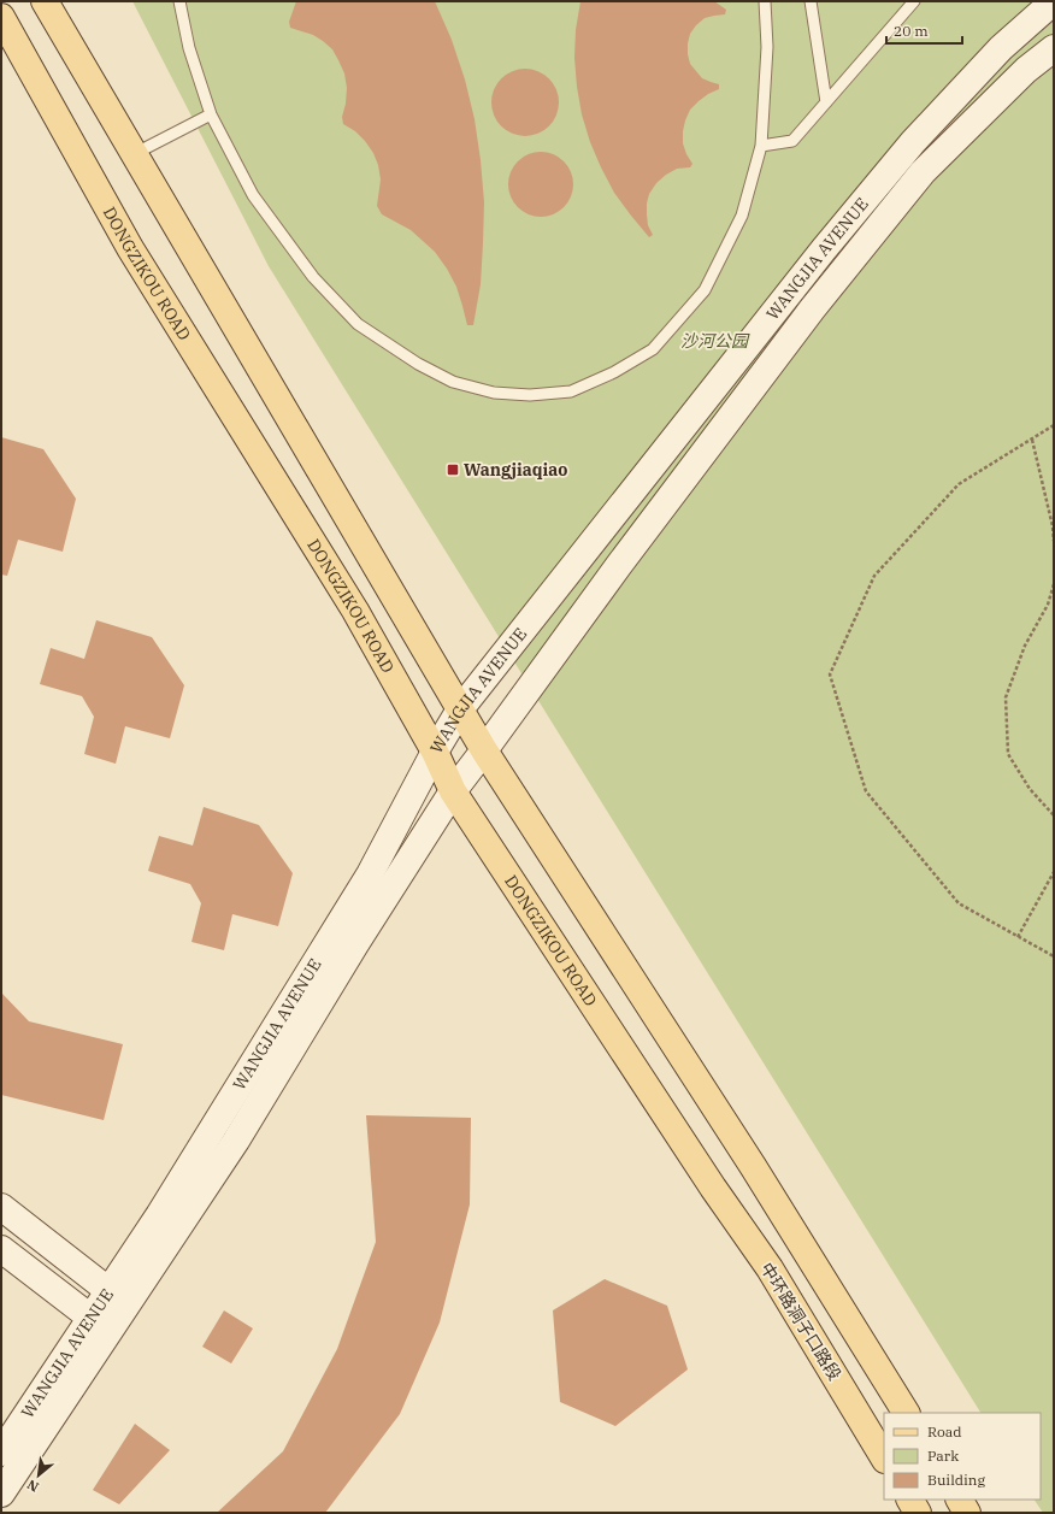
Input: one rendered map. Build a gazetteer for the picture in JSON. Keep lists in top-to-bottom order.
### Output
{
  "streets": {
    "main road": ["WANGJIA AVENUE", "DONGZIKOU ROAD", "中环路洞子口路段"]
  },
  "crossings": [
    ["WANGJIA AVENUE", "DONGZIKOU ROAD"],
    ["DONGZIKOU ROAD", "中环路洞子口路段"]
  ],
  "parks": ["沙河公园"],
  "places": {
    "transit": ["Wangjiaqiao"]
  },
  "legend": ["Road", "Park", "Building"],
  "scale_bar": "20 m",
  "north": "bottom left"
}
